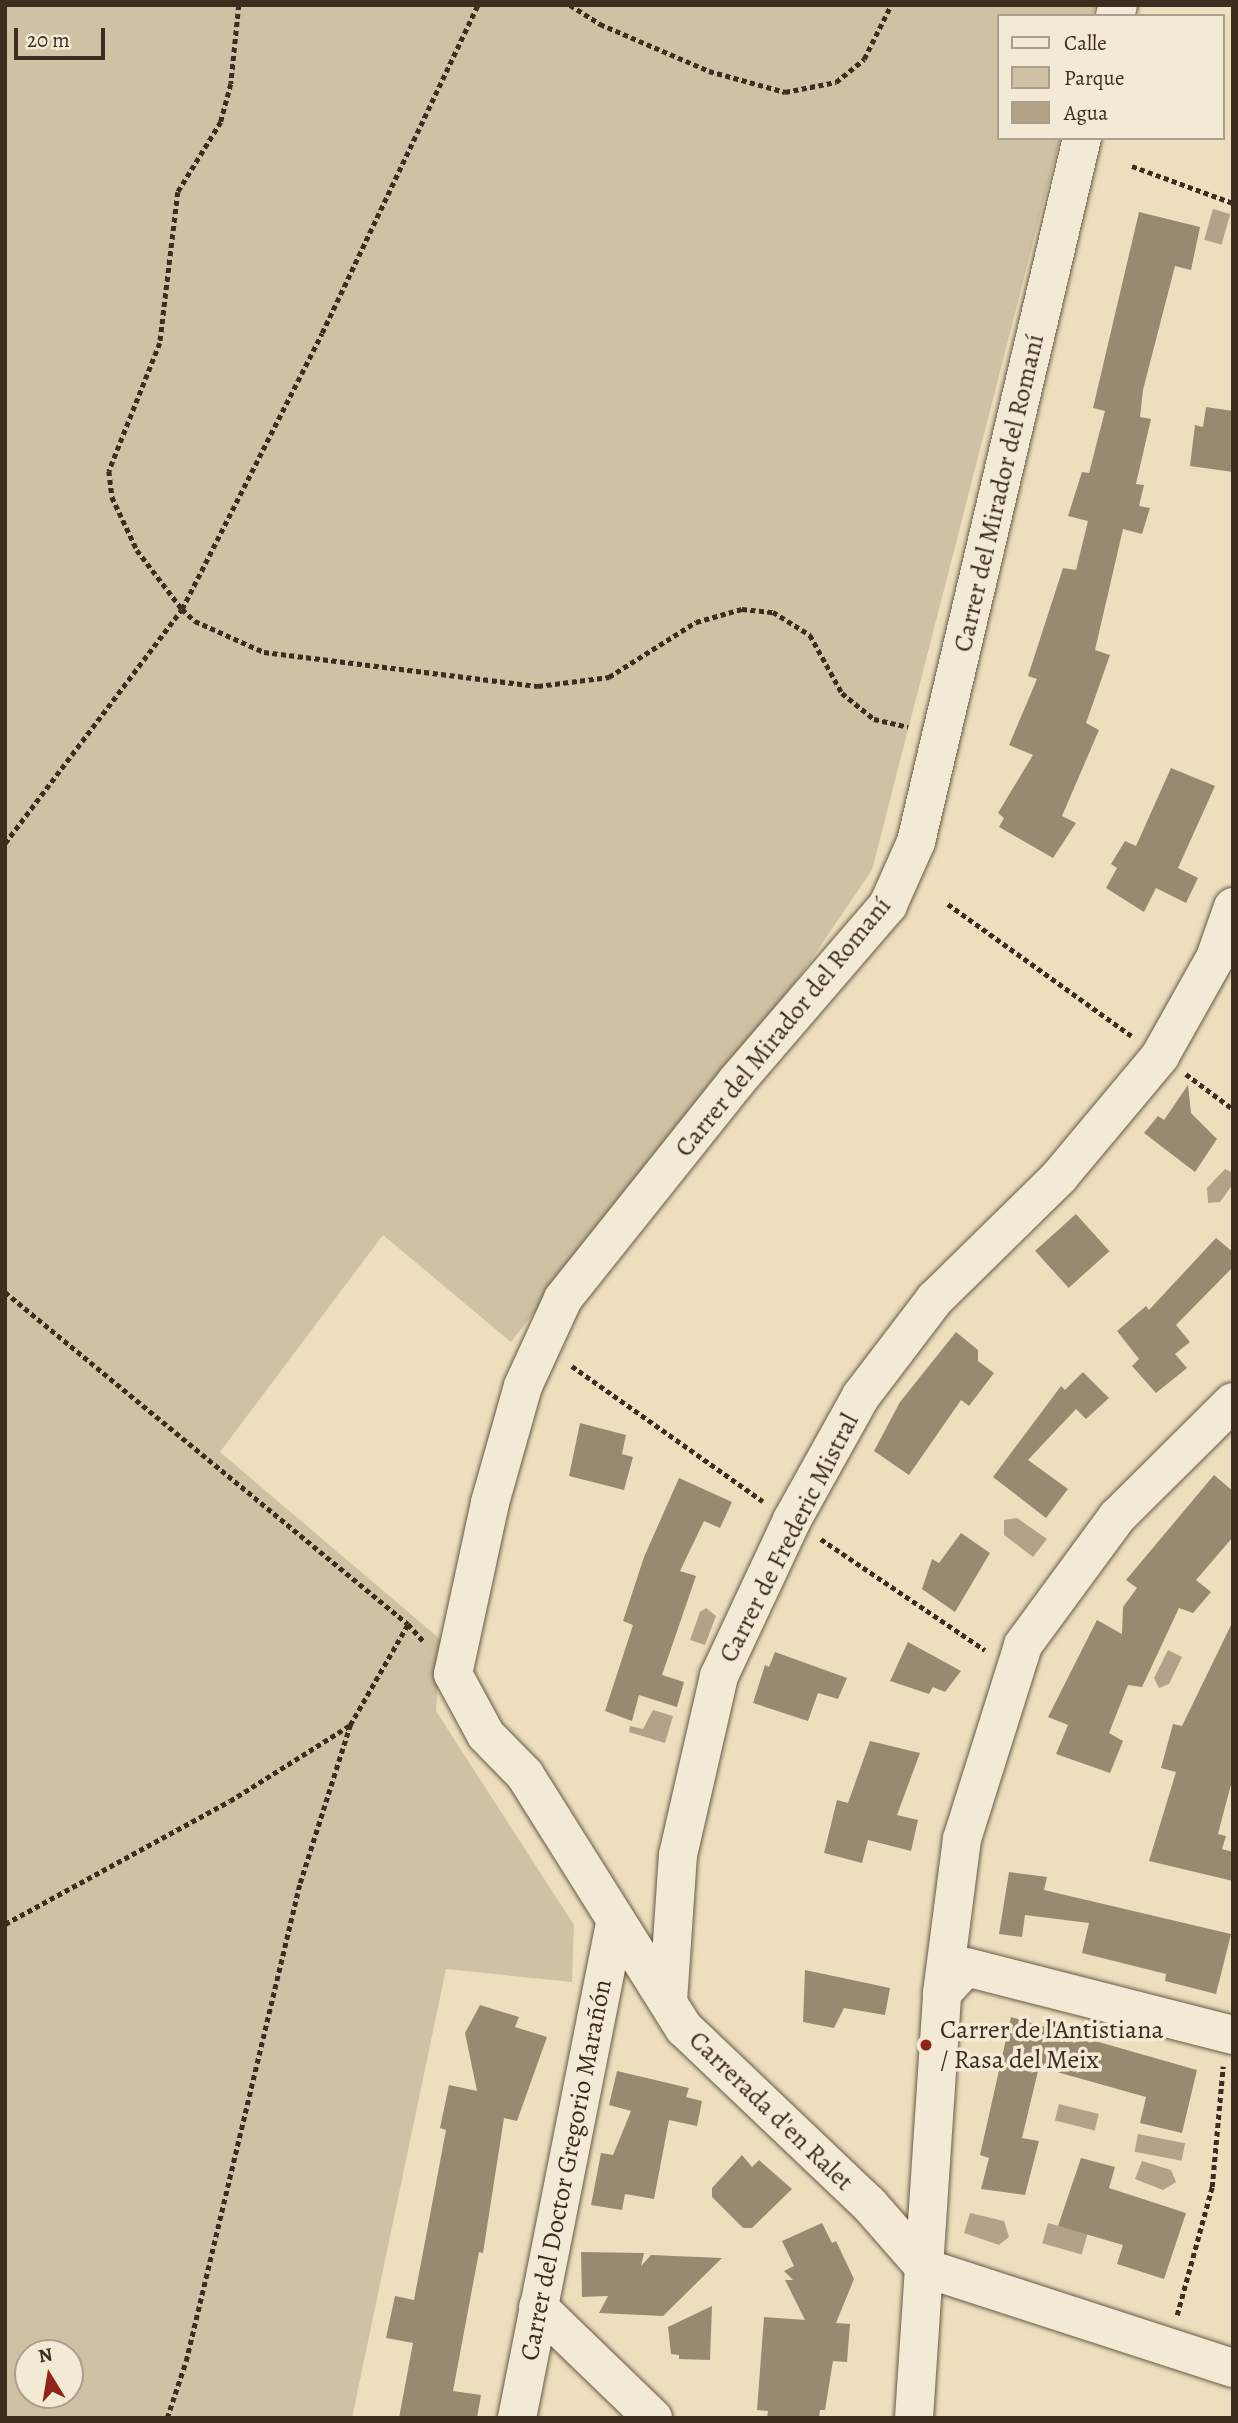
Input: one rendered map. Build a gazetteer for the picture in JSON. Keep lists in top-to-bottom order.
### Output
{
  "streets": {
    "street": [
      "Carrer del Mirador del Romaní",
      "Carrer de Frederic Mistral",
      "Carrerada d'en Ralet",
      "Carrer del Doctor Gregorio Marañón"
    ]
  },
  "crossings": [
    ["Carrer del Mirador del Romaní", "Carrerada d'en Ralet"],
    ["Carrer de Frederic Mistral", "Carrerada d'en Ralet"],
    ["Carrerada d'en Ralet", "Carrer del Doctor Gregorio Marañón"]
  ],
  "places": ["Carrer de l'Antistiana / Rasa del Meix"],
  "legend": ["Calle", "Parque", "Agua"],
  "scale_bar": "20 m",
  "north": "top"
}
